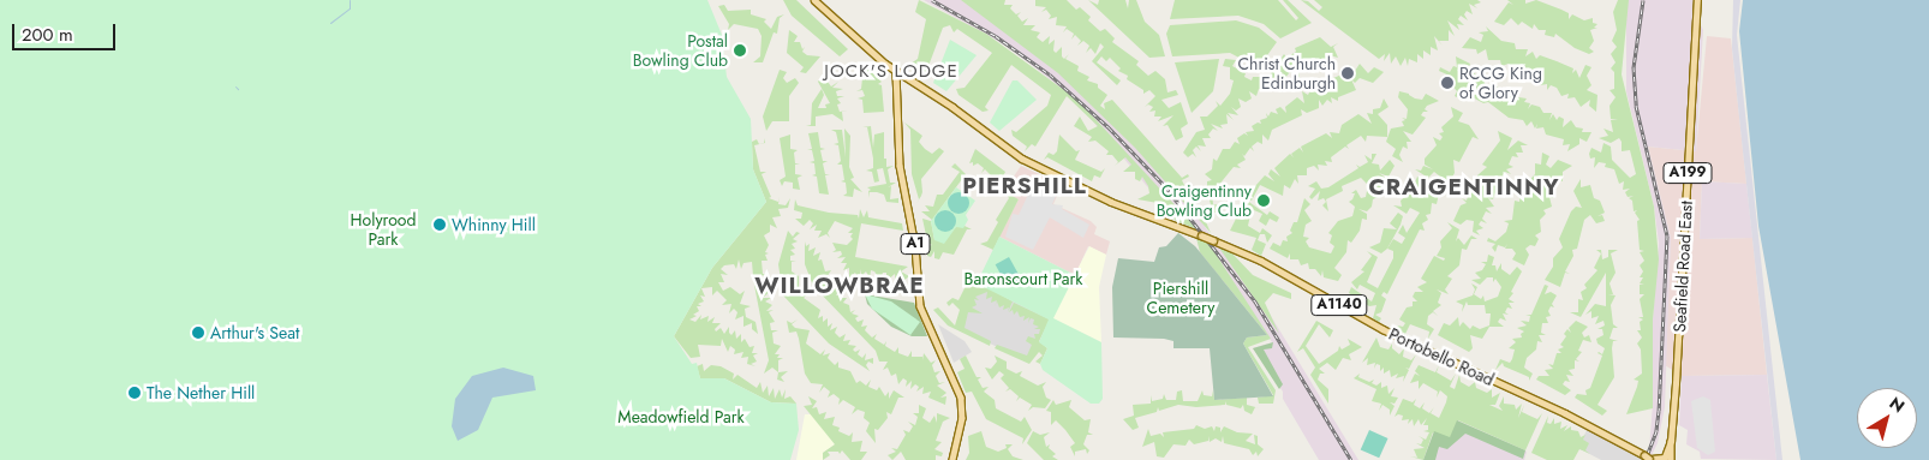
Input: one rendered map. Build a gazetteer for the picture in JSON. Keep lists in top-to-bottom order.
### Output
{
  "streets": {
    "main road": [
      "A199",
      "A1",
      "Seafield Road East",
      "A1140",
      "Portobello Road"
    ]
  },
  "crossings": [
    ["A1", "Portobello Road"],
    ["Seafield Road East", "A1140"],
    ["A1140", "Portobello Road"]
  ],
  "districts": [
    "JOCK'S LODGE",
    "PIERSHILL",
    "CRAIGENTINNY",
    "WILLOWBRAE"
  ],
  "parks": [
    "Holyrood Park",
    "Baronscourt Park",
    "Piershill Cemetery",
    "Meadowfield Park"
  ],
  "places": [
    "Postal Bowling Club",
    "Christ Church Edinburgh",
    "RCCG King of Glory",
    "Craigentinny Bowling Club",
    "Whinny Hill",
    "Arthur's Seat",
    "The Nether Hill"
  ],
  "scale_bar": "200 m",
  "north": "top right"
}
